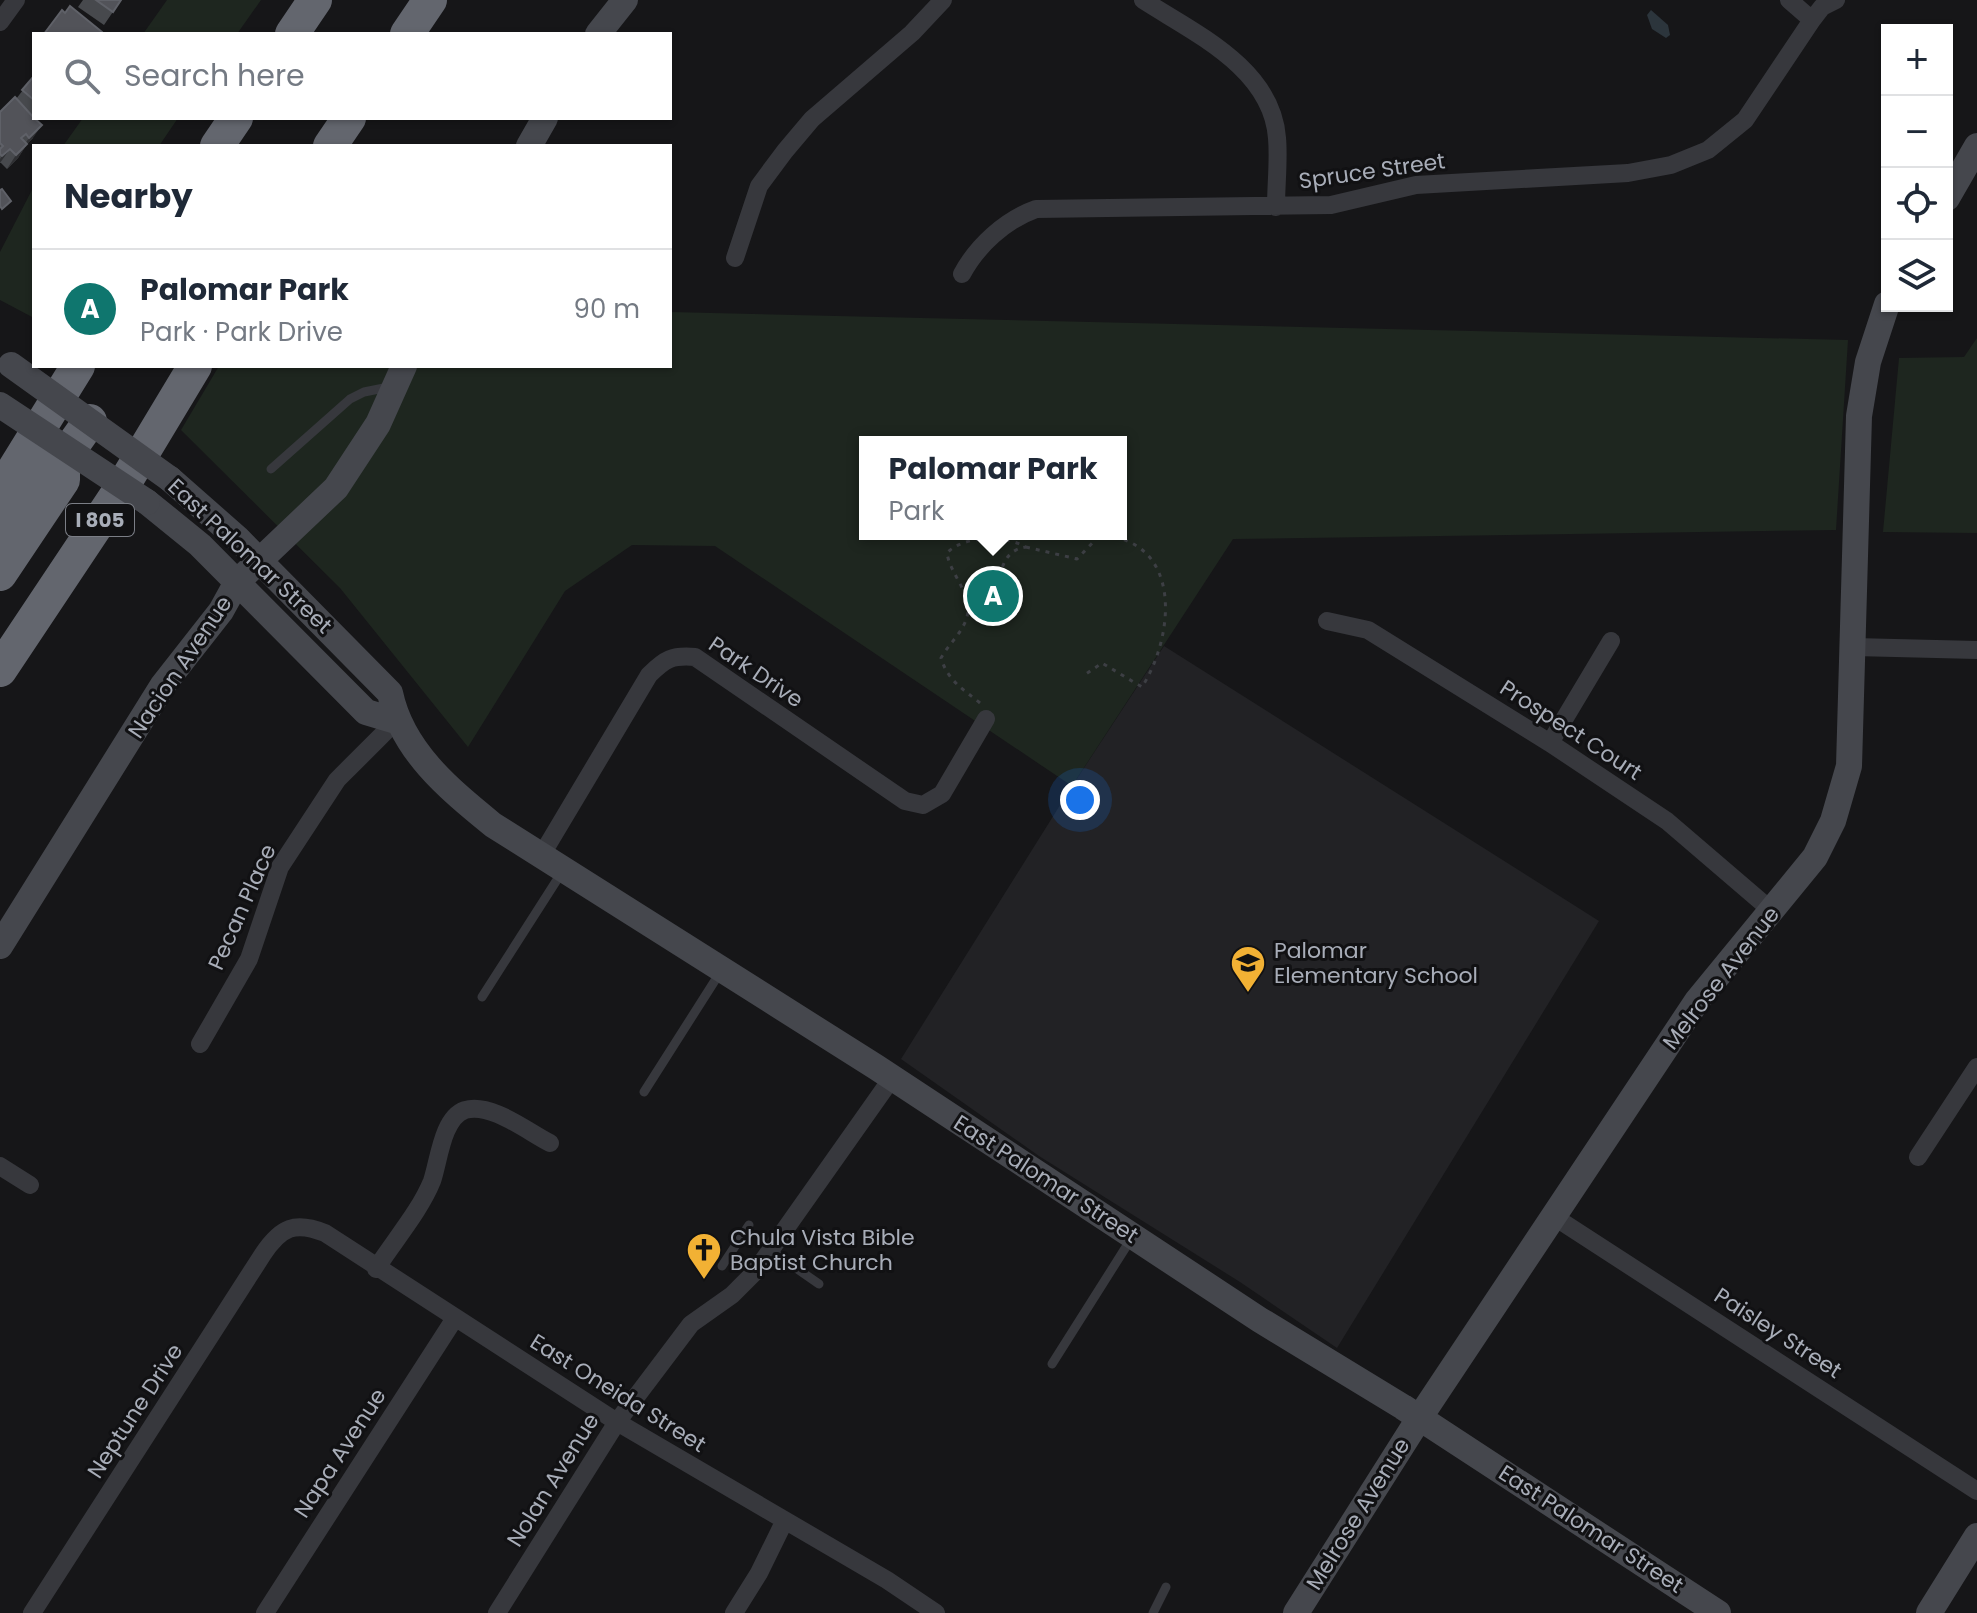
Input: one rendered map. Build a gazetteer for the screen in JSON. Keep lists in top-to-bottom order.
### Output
{
  "streets": {
    "highway": ["I 805"],
    "main road": ["East Palomar Street", "Nacion Avenue", "Melrose Avenue"],
    "street": [
      "Spruce Street",
      "Park Drive",
      "Prospect Court",
      "Pecan Place",
      "Paisley Street",
      "East Oneida Street",
      "Neptune Drive",
      "Napa Avenue",
      "Nolan Avenue"
    ]
  },
  "crossings": [
    ["East Palomar Street", "Nacion Avenue"],
    ["East Palomar Street", "Park Drive"],
    ["East Palomar Street", "Pecan Place"],
    ["East Palomar Street", "Melrose Avenue"],
    ["East Palomar Street", "Nolan Avenue"],
    ["Prospect Court", "Melrose Avenue"],
    ["Melrose Avenue", "Paisley Street"],
    ["East Oneida Street", "Neptune Drive"],
    ["East Oneida Street", "Napa Avenue"],
    ["East Oneida Street", "Nolan Avenue"]
  ],
  "places": {
    "school or university": ["Palomar Elementary School"],
    "church": ["Chula Vista Bible Baptist Church"]
  },
  "page": {
    "map_buttons": ["+", "−"],
    "search": "Search here",
    "heading": "Nearby",
    "list": [
      {
        "mark": "A",
        "name": "Palomar Park",
        "note": "Park · Park Drive",
        "value": "90 m"
      }
    ],
    "popup": ["Palomar Park", "Park"],
    "pins": "A"
  }
}
